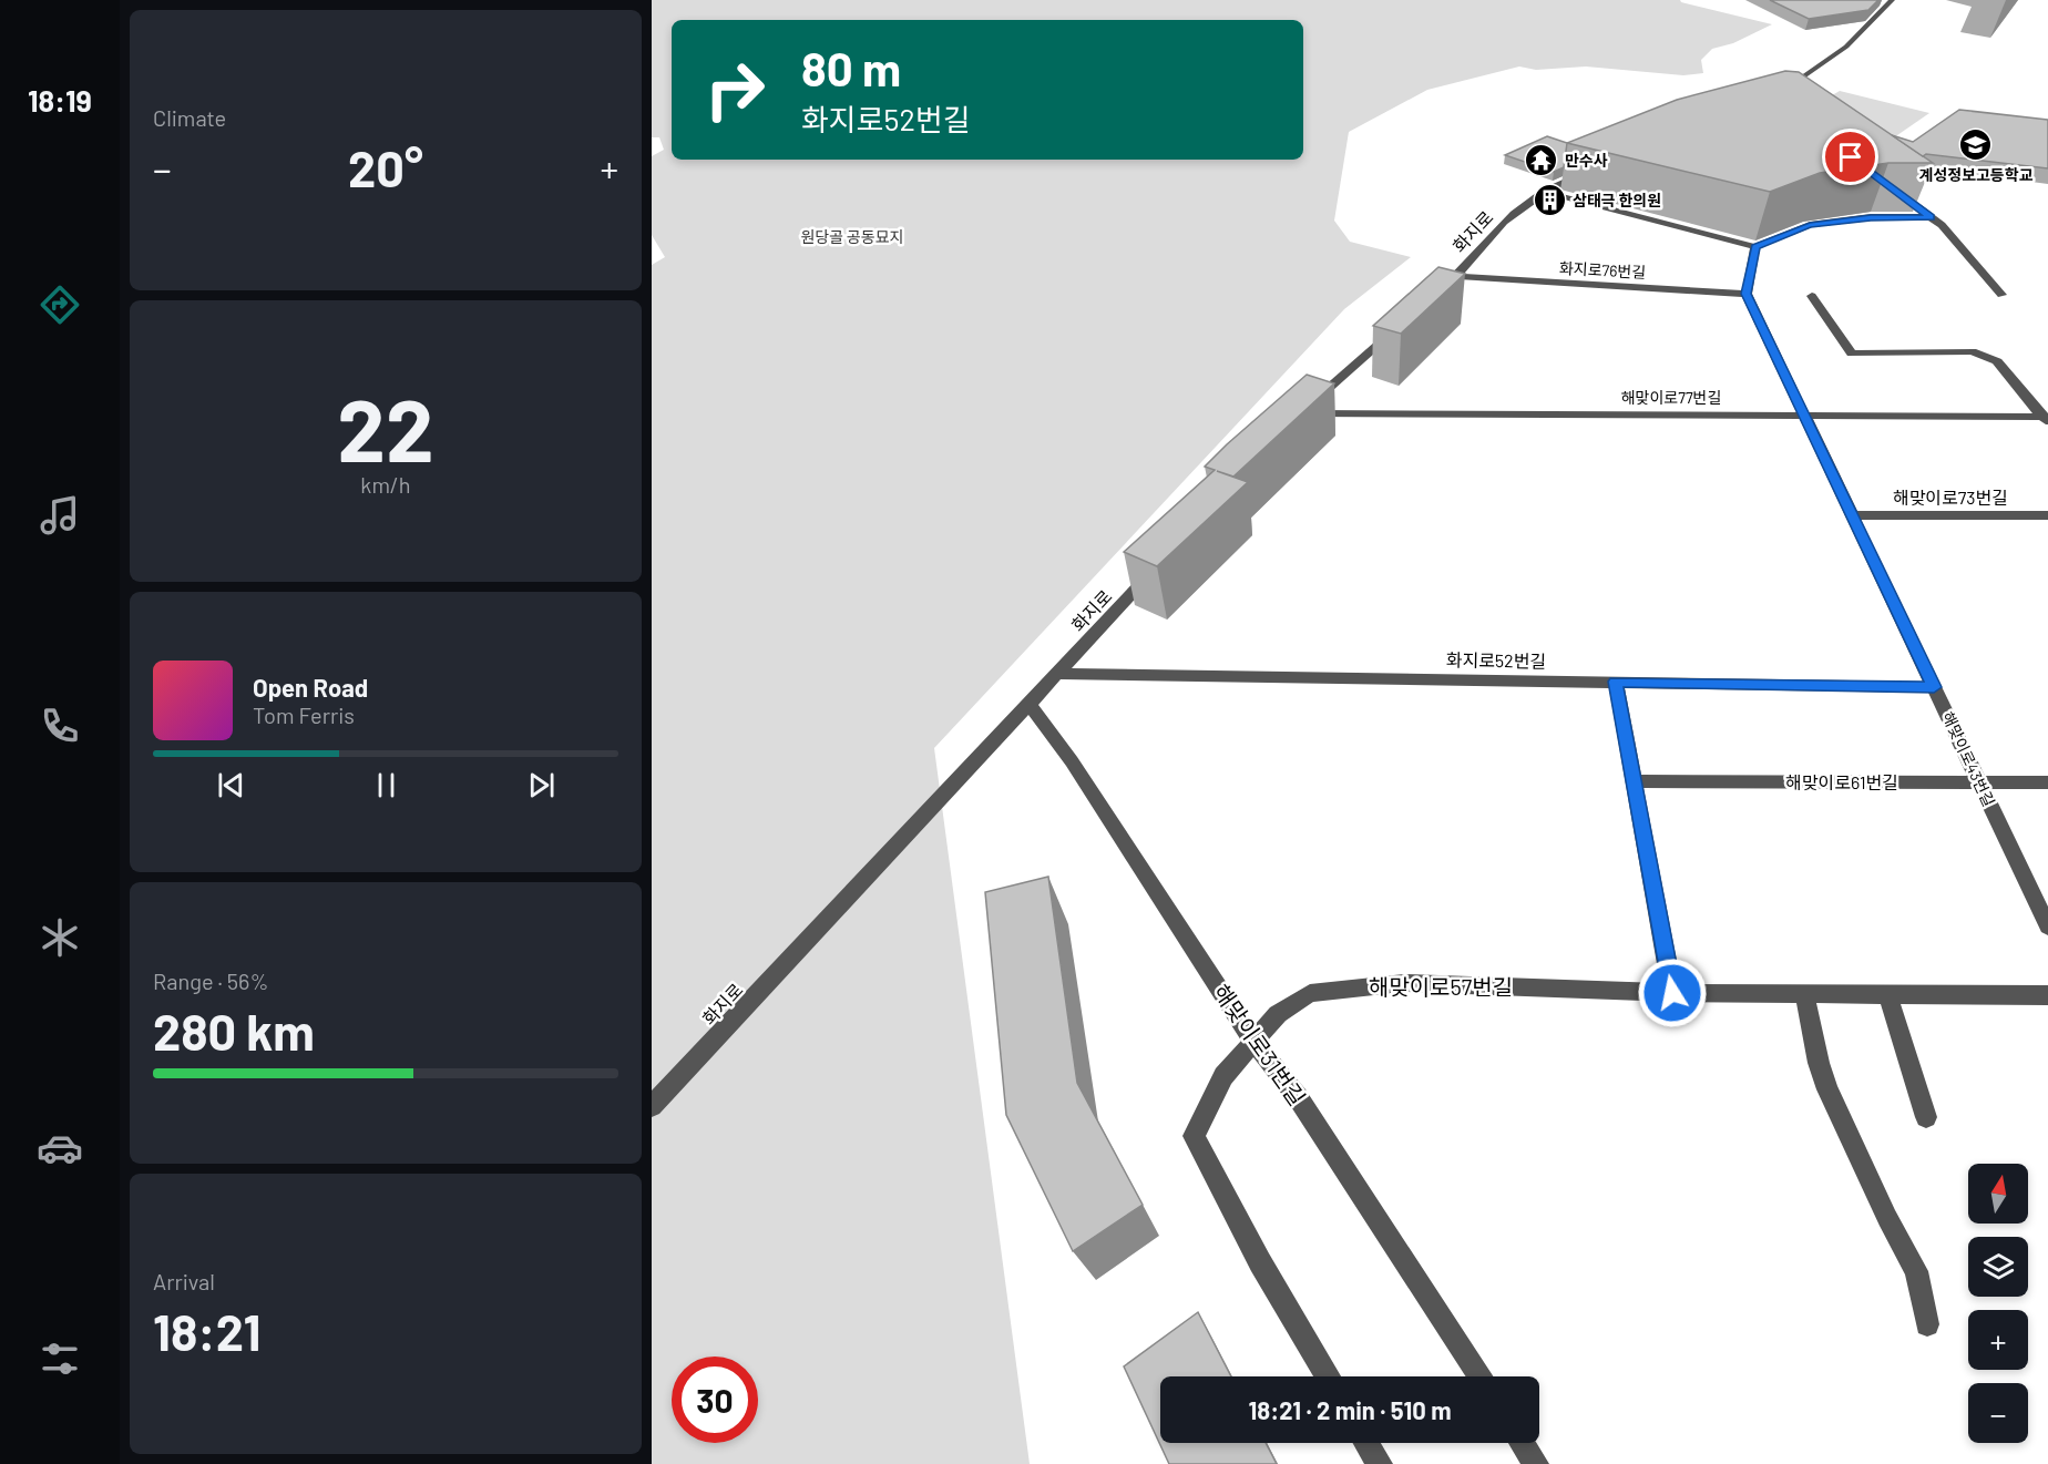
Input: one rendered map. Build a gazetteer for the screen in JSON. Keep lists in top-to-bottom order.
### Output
{
  "streets": {
    "street": [
      "화지로",
      "화지로76번길",
      "해맞이로77번길",
      "해맞이로73번길",
      "화지로52번길",
      "해맞이로43번길",
      "해맞이로61번길",
      "해맞이로57번길",
      "해맞이로31번길"
    ]
  },
  "crossings": [
    ["화지로", "화지로76번길"],
    ["화지로", "화지로52번길"],
    ["화지로", "해맞이로31번길"],
    ["화지로76번길", "해맞이로43번길"],
    ["해맞이로77번길", "해맞이로43번길"],
    ["해맞이로73번길", "해맞이로43번길"],
    ["화지로52번길", "해맞이로43번길"],
    ["해맞이로43번길", "해맞이로61번길"],
    ["해맞이로57번길", "해맞이로31번길"]
  ],
  "parks": ["원당골 공동묘지"],
  "places": {
    "school or university": ["계성정보고등학교"],
    "temple": ["만수사"],
    "building": ["삼태극 한의원"]
  },
  "north": "top",
  "page": {
    "tabs": "18:19",
    "tile": [
      "Climate",
      ["22", "km/h"],
      ["Range · 56%", "280 km"],
      ["Arrival", "18:21"]
    ],
    "turn": ["80 m", "화지로52번길"],
    "heat": ["−", "20°", "+"],
    "song": ["Open Road", "Tom Ferris"],
    "map_buttons": ["+", "−"],
    "limit": "30",
    "trip": "18:21 · 2 min · 510 m"
  }
}
